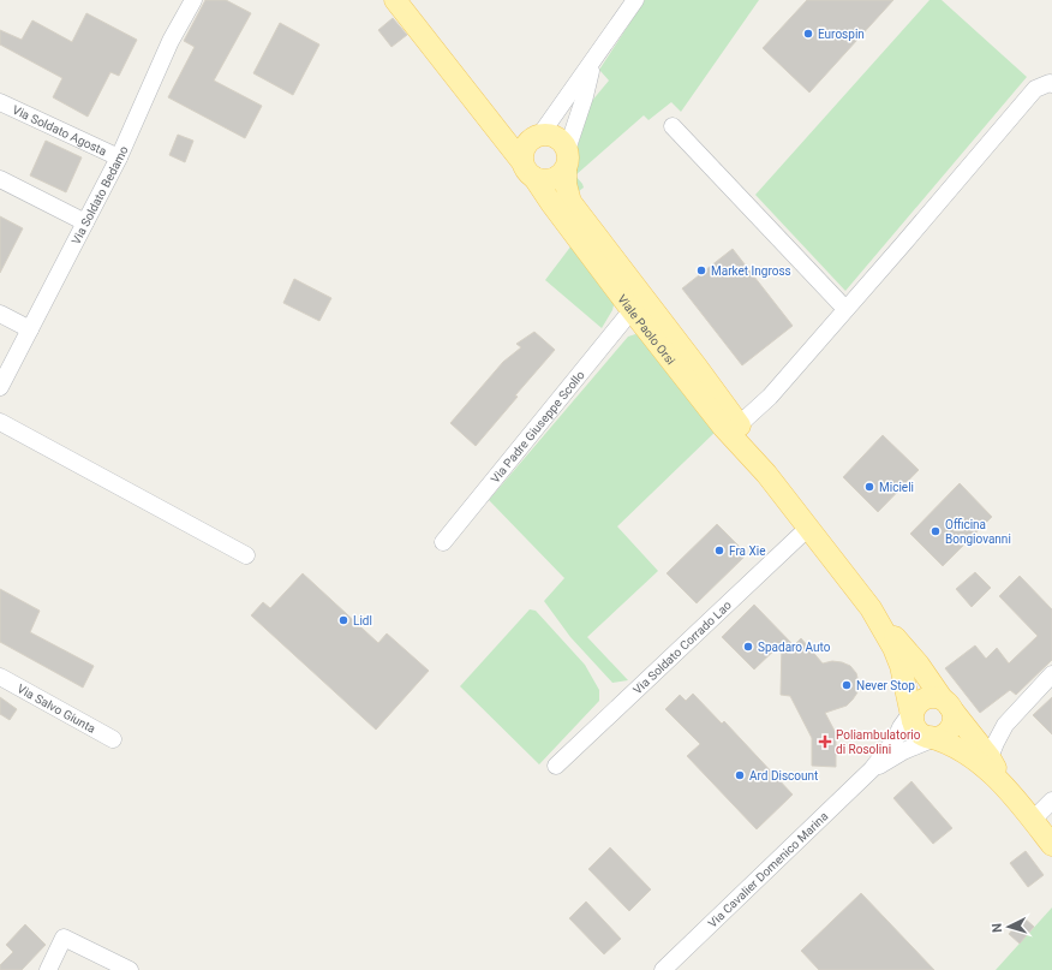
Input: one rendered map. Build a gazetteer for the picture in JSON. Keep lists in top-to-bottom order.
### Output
{
  "streets": {
    "main road": ["Viale Paolo Orsi"],
    "street": [
      "Via Soldato Agosta",
      "Via Soldato Bedamo",
      "Via Padre Giuseppe Scollo",
      "Via Soldato Corrado Lao",
      "Via Salvo Giunta",
      "Via Cavalier Domenico Marina"
    ]
  },
  "crossings": [
    ["Via Soldato Agosta", "Via Soldato Bedamo"],
    ["Viale Paolo Orsi", "Via Padre Giuseppe Scollo"],
    ["Viale Paolo Orsi", "Via Soldato Corrado Lao"]
  ],
  "places": {
    "other": [
      "Eurospin",
      "Market Ingross",
      "Micieli",
      "Officina Bongiovanni",
      "Fra Xie",
      "Lidl",
      "Spadaro Auto",
      "Never Stop",
      "Ard Discount"
    ],
    "health": ["Poliambulatorio di Rosolini"]
  },
  "north": "left"
}
